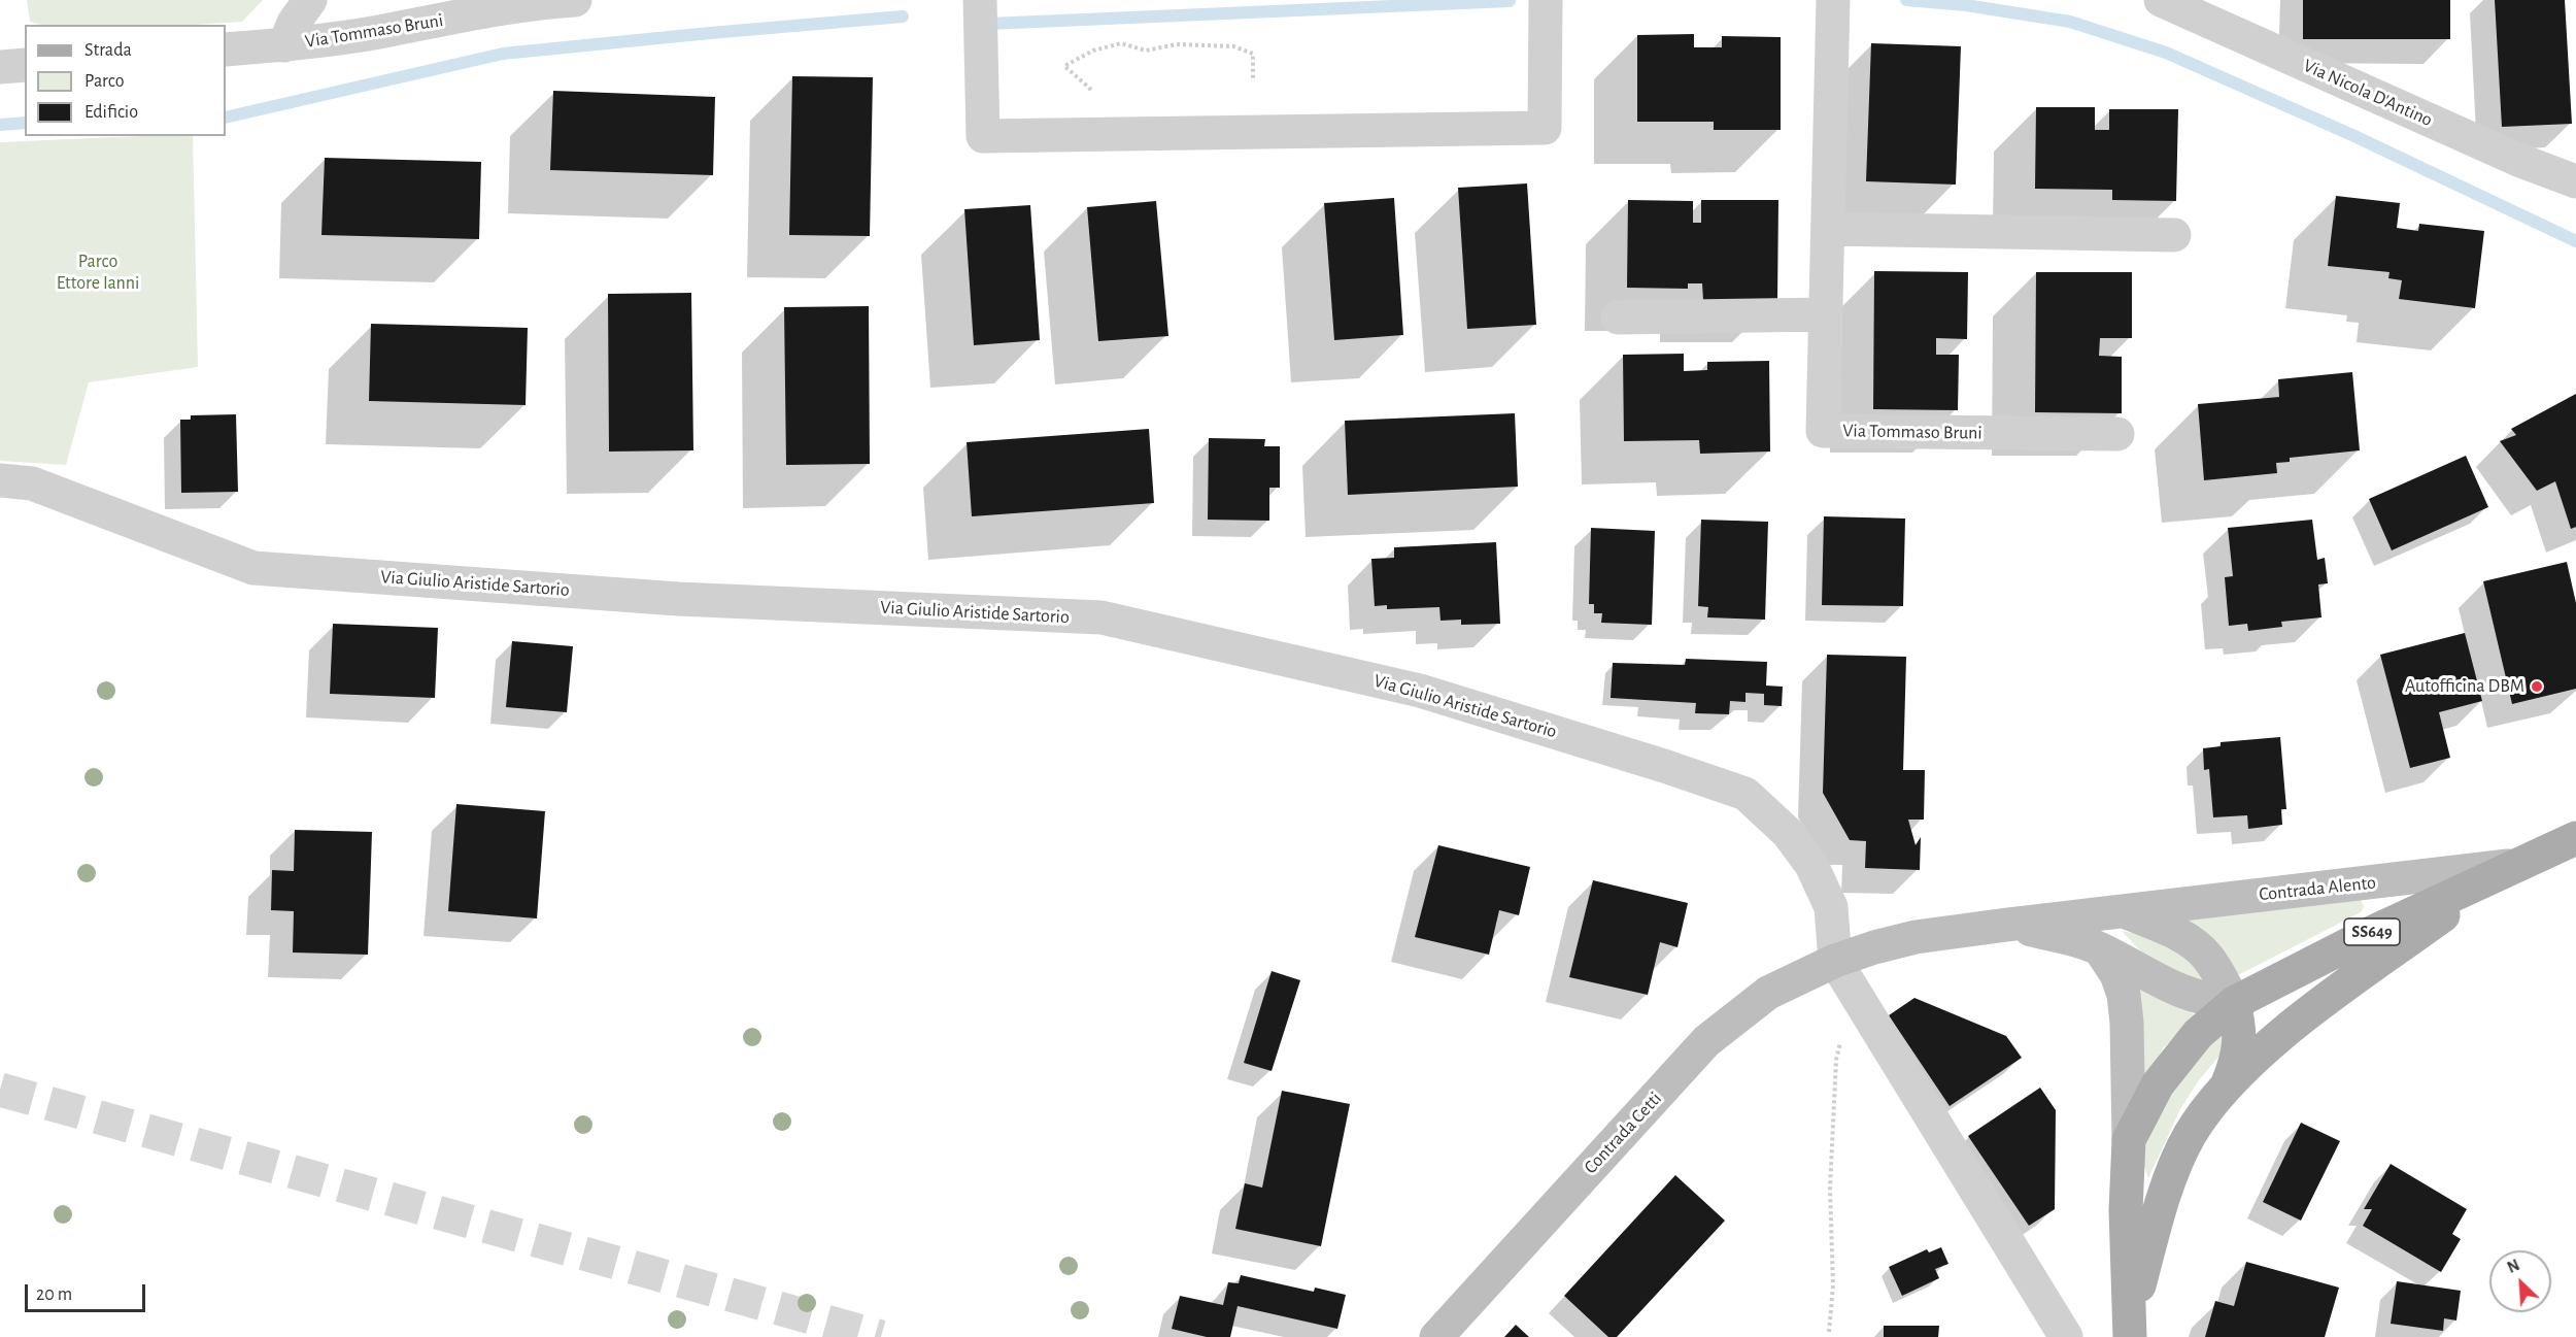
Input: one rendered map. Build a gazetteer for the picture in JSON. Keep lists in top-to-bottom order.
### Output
{
  "streets": {
    "main road": ["Contrada Alento", "SS649", "Contrada Cetti"],
    "street": ["Via Tommaso Bruni", "Via Nicola D'Antino", "Via Giulio Aristide Sartorio"]
  },
  "crossings": [
    ["Via Giulio Aristide Sartorio", "Contrada Alento"],
    ["Via Giulio Aristide Sartorio", "Contrada Cetti"],
    ["Contrada Alento", "SS649"],
    ["Contrada Alento", "Contrada Cetti"]
  ],
  "parks": ["Parco Ettore Ianni"],
  "places": ["Autofficina DBM"],
  "legend": ["Strada", "Parco", "Edificio"],
  "scale_bar": "20 m",
  "north": "top left"
}
